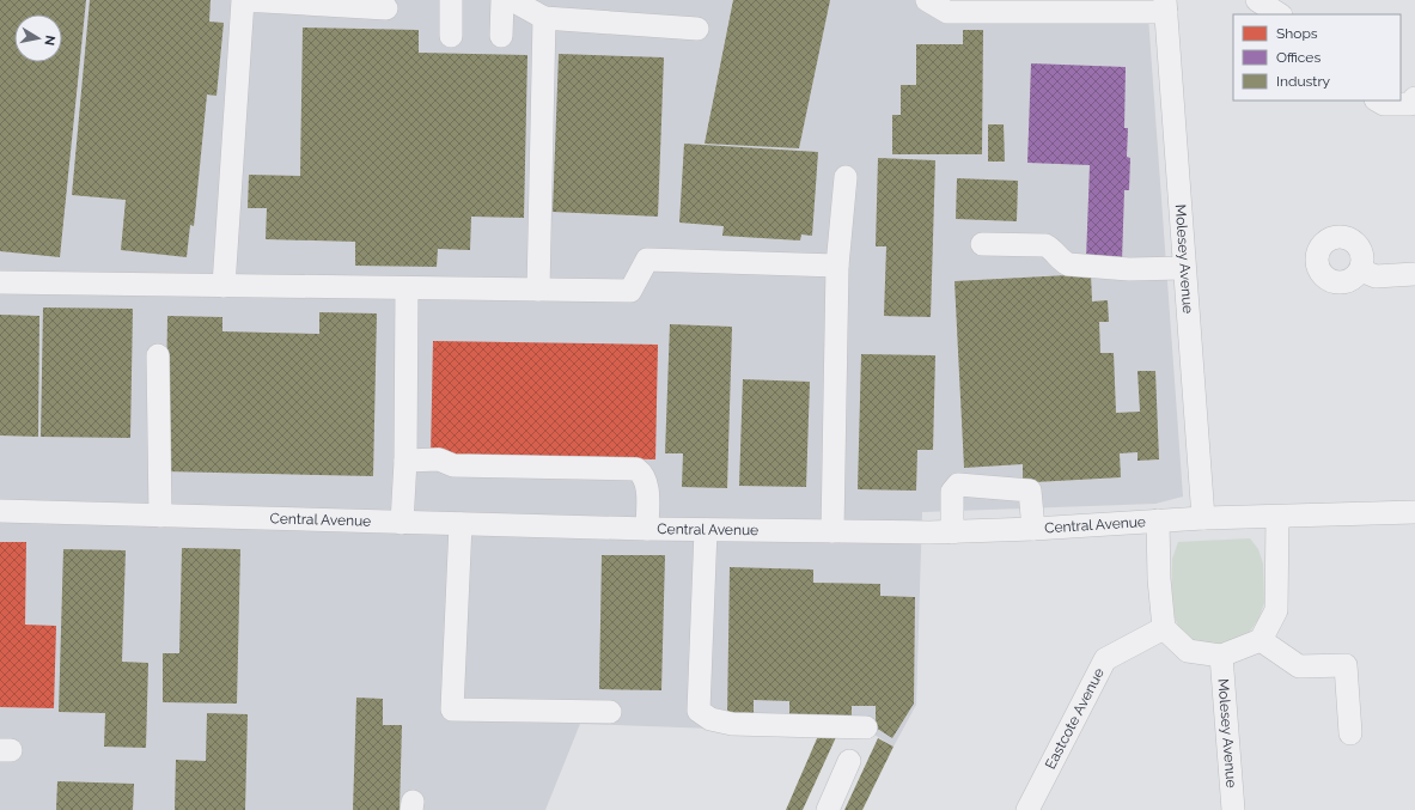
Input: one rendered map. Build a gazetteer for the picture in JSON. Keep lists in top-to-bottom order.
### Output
{
  "streets": {
    "street": ["Molesey Avenue", "Central Avenue", "Eastcote Avenue"]
  },
  "crossings": [
    ["Molesey Avenue", "Central Avenue"]
  ],
  "legend": ["Shops", "Offices", "Industry"],
  "north": "right"
}
